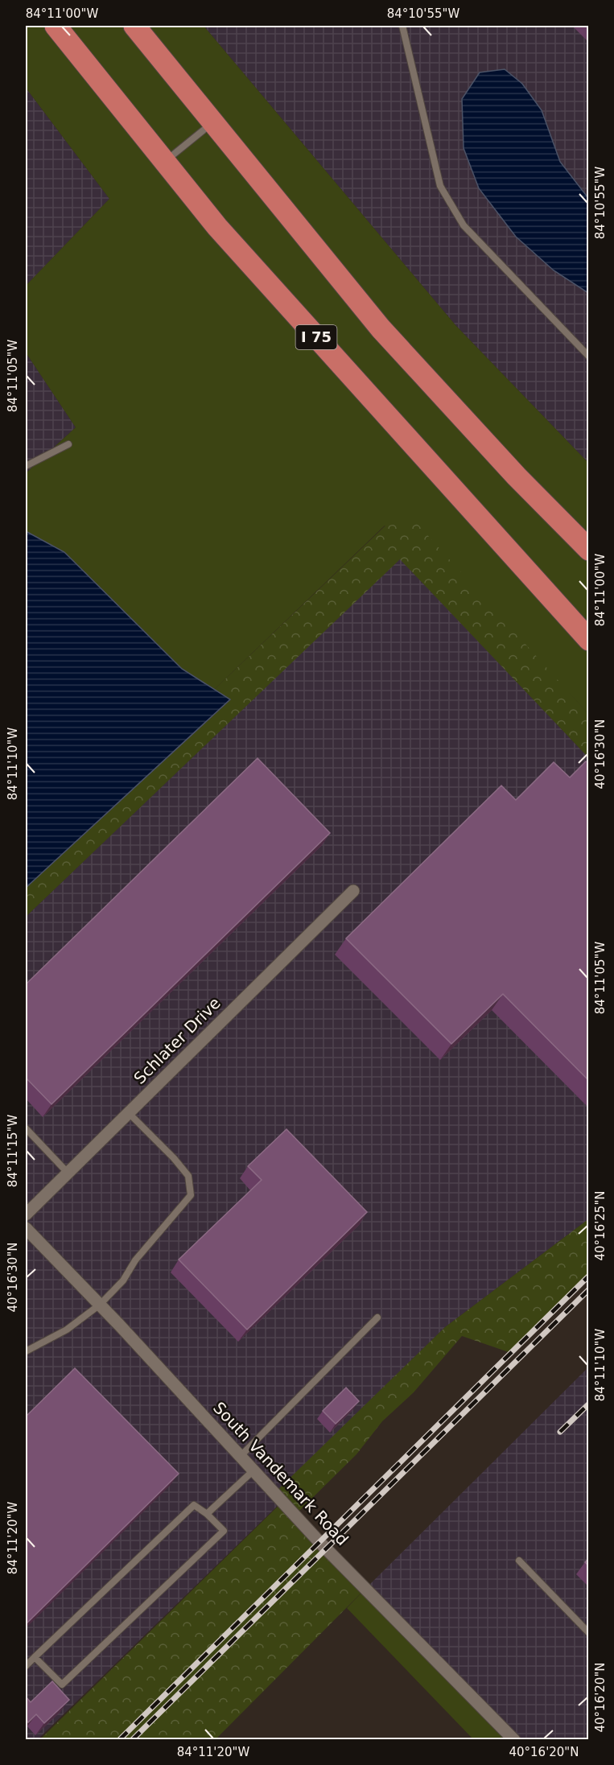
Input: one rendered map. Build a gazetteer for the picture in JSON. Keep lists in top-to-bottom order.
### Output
{
  "streets": {
    "highway": ["I 75"],
    "street": ["Schlater Drive", "South Vandemark Road"]
  },
  "coordinates": [
    "84°11'00\"W",
    "84°10'55\"W",
    "84°11'05\"W",
    "40°16'30\"N",
    "84°11'10\"W",
    "84°11'15\"W",
    "40°16'25\"N",
    "84°11'20\"W",
    "40°16'20\"N"
  ]
}
